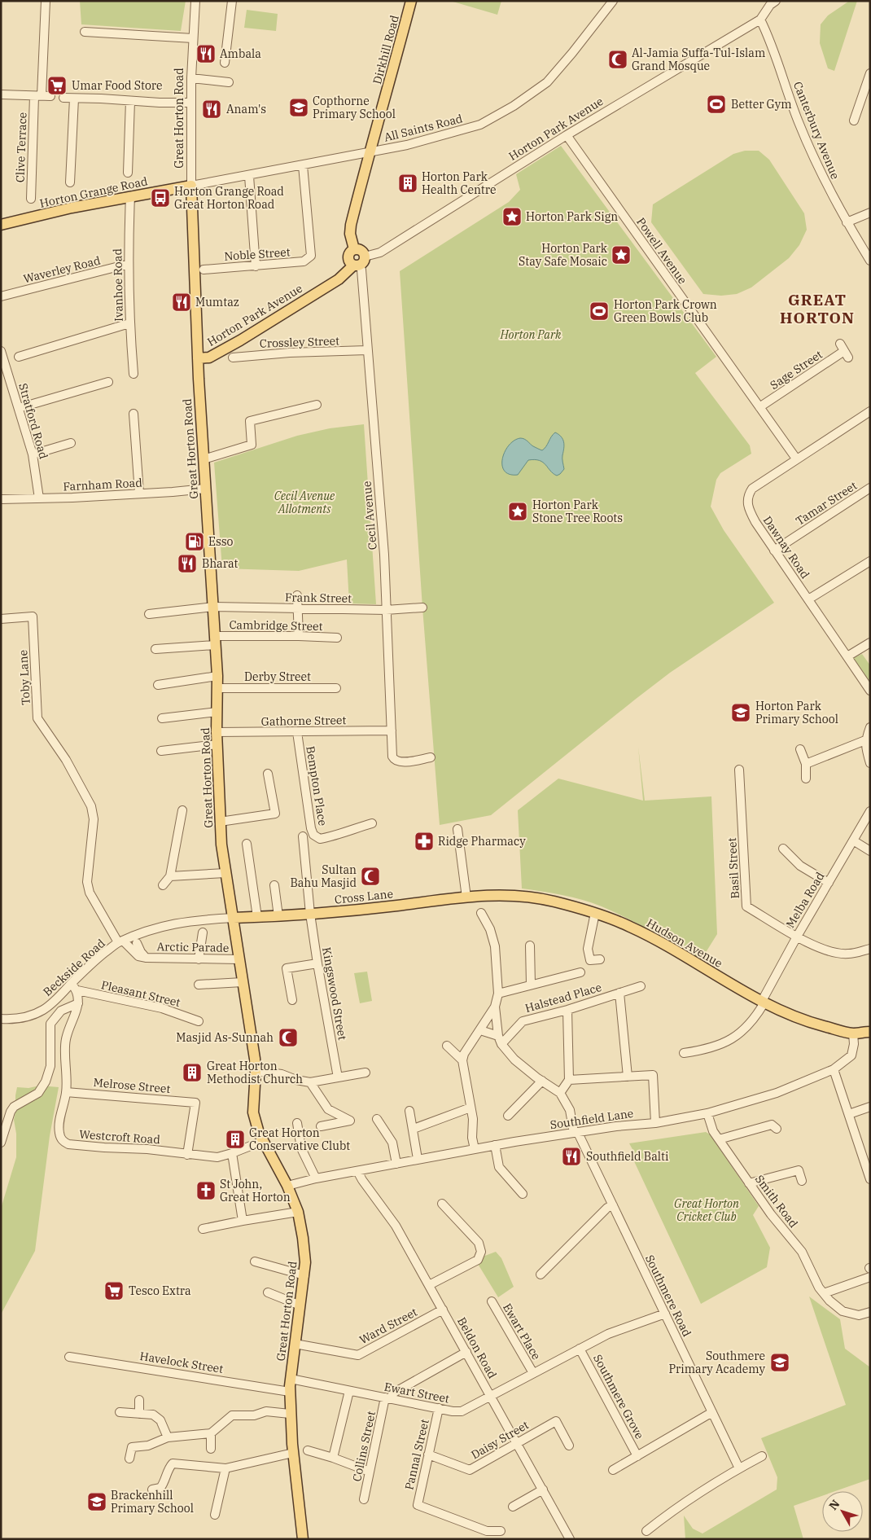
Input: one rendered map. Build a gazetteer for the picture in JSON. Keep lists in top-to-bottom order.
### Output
{
  "streets": {
    "main road": [
      "Dirkhill Road",
      "Great Horton Road",
      "Horton Park Avenue",
      "Horton Grange Road",
      "Cross Lane",
      "Hudson Avenue"
    ],
    "street": [
      "All Saints Road",
      "Canterbury Avenue",
      "Clive Terrace",
      "Powell Avenue",
      "Noble Street",
      "Waverley Road",
      "Ivanhoe Road",
      "Crossley Street",
      "Sage Street",
      "Stratford Road",
      "Farnham Road",
      "Tamar Street",
      "Cecil Avenue",
      "Dawnay Road",
      "Frank Street",
      "Cambridge Street",
      "Derby Street",
      "Toby Lane",
      "Gathorne Street",
      "Bempton Place",
      "Basil Street",
      "Melba Road",
      "Arctic Parade",
      "Beckside Road",
      "Pleasant Street",
      "Kingswood Street",
      "Halstead Place",
      "Melrose Street",
      "Southfield Lane",
      "Westcroft Road",
      "Smith Road",
      "Southmere Road",
      "Ward Street",
      "Ewart Place",
      "Beldon Road",
      "Havelock Street",
      "Ewart Street",
      "Southmere Grove",
      "Daisy Street",
      "Collins Street",
      "Pannal Street"
    ]
  },
  "crossings": [
    ["Dirkhill Road", "All Saints Road"],
    ["Dirkhill Road", "Horton Park Avenue"],
    ["Dirkhill Road", "Cecil Avenue"],
    ["Great Horton Road", "All Saints Road"],
    ["Great Horton Road", "Horton Park Avenue"],
    ["Great Horton Road", "Horton Grange Road"],
    ["Great Horton Road", "Farnham Road"],
    ["Great Horton Road", "Frank Street"],
    ["Great Horton Road", "Cambridge Street"],
    ["Great Horton Road", "Derby Street"],
    ["Great Horton Road", "Gathorne Street"],
    ["Great Horton Road", "Cross Lane"],
    ["Great Horton Road", "Arctic Parade"],
    ["Great Horton Road", "Beckside Road"],
    ["Great Horton Road", "Southfield Lane"],
    ["Great Horton Road", "Westcroft Road"],
    ["Great Horton Road", "Ward Street"],
    ["Great Horton Road", "Havelock Street"],
    ["Great Horton Road", "Ewart Street"],
    ["All Saints Road", "Horton Grange Road"],
    ["All Saints Road", "Noble Street"],
    ["Horton Park Avenue", "Canterbury Avenue"],
    ["Horton Park Avenue", "Powell Avenue"],
    ["Horton Park Avenue", "Cecil Avenue"],
    ["Horton Grange Road", "Ivanhoe Road"],
    ["Powell Avenue", "Sage Street"],
    ["Powell Avenue", "Dawnay Road"],
    ["Waverley Road", "Ivanhoe Road"],
    ["Crossley Street", "Cecil Avenue"],
    ["Stratford Road", "Farnham Road"],
    ["Tamar Street", "Dawnay Road"],
    ["Cecil Avenue", "Frank Street"],
    ["Cecil Avenue", "Gathorne Street"],
    ["Toby Lane", "Arctic Parade"],
    ["Gathorne Street", "Bempton Place"],
    ["Basil Street", "Melba Road"],
    ["Cross Lane", "Hudson Avenue"],
    ["Cross Lane", "Beckside Road"],
    ["Cross Lane", "Kingswood Street"],
    ["Melba Road", "Hudson Avenue"],
    ["Hudson Avenue", "Southfield Lane"],
    ["Arctic Parade", "Beckside Road"],
    ["Pleasant Street", "Westcroft Road"],
    ["Melrose Street", "Westcroft Road"],
    ["Southfield Lane", "Smith Road"],
    ["Southfield Lane", "Southmere Road"],
    ["Southfield Lane", "Beldon Road"],
    ["Southmere Road", "Ewart Street"],
    ["Ward Street", "Beldon Road"],
    ["Ewart Place", "Ewart Street"],
    ["Beldon Road", "Ewart Street"],
    ["Beldon Road", "Daisy Street"],
    ["Ewart Street", "Southmere Grove"],
    ["Ewart Street", "Collins Street"],
    ["Ewart Street", "Pannal Street"],
    ["Daisy Street", "Pannal Street"]
  ],
  "districts": ["GREAT HORTON"],
  "parks": ["Horton Park", "Cecil Avenue Allotments", "Great Horton Cricket Club"],
  "places": {
    "restaurant": [
      "Ambala",
      "Anam's",
      "Mumtaz",
      "Bharat",
      "Southfield Balti"
    ],
    "mosque": ["Al-Jamia Suffa-Tul-Islam Grand Mosque", "Sultan Bahu Masjid", "Masjid As-Sunnah"],
    "supermarket": ["Umar Food Store", "Tesco Extra"],
    "sports": ["Better Gym", "Horton Park Crown Green Bowls Club"],
    "school or university": [
      "Copthorne Primary School",
      "Horton Park Primary School",
      "Southmere Primary Academy",
      "Brackenhill Primary School"
    ],
    "building": ["Horton Park Health Centre", "Great Horton Methodist Church", "Great Horton Conservative Clubt"],
    "bus stop": ["Horton Grange Road Great Horton Road"],
    "place": ["Horton Park Sign", "Horton Park Stay Safe Mosaic", "Horton Park Stone Tree Roots"],
    "fuel station": ["Esso"],
    "pharmacy": ["Ridge Pharmacy"],
    "church": ["St John, Great Horton"]
  },
  "north": "top left"
}
